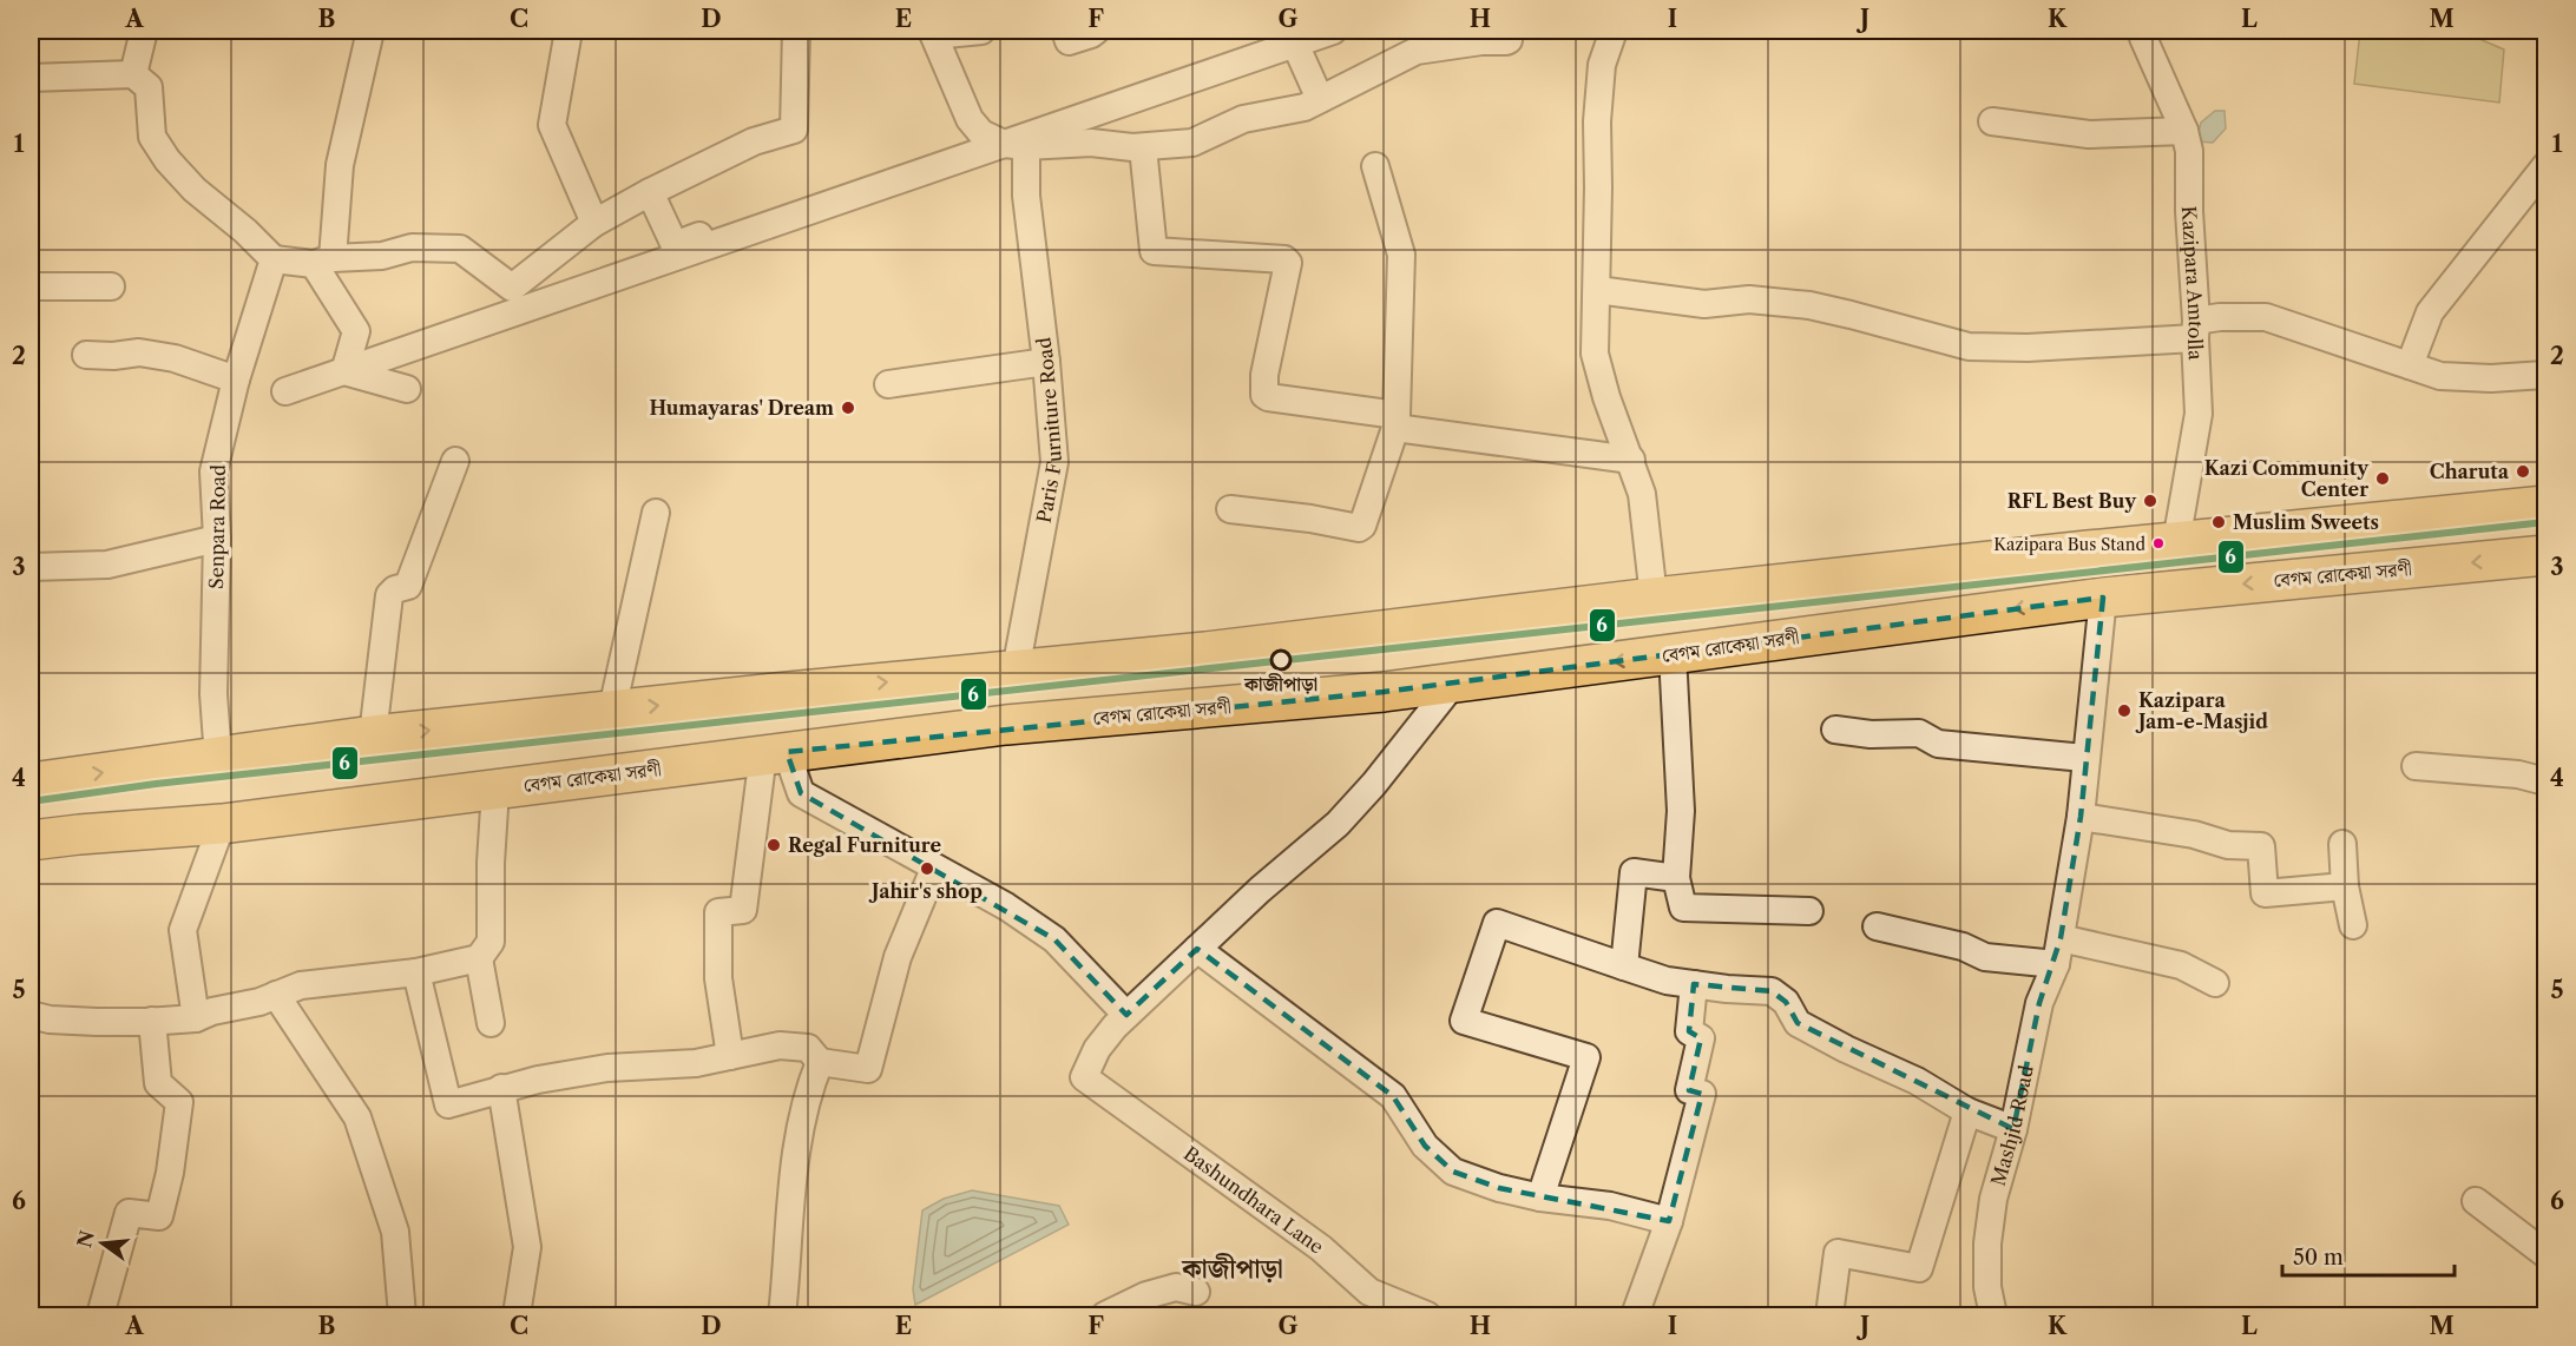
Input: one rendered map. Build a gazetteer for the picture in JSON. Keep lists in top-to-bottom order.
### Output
{
  "streets": {
    "main road": ["বেগম রোকেয়া সরণী"],
    "street": [
      "Kazipara Amtolla",
      "Paris Furniture Road",
      "Senpara Road",
      "Mashjid Road",
      "Bashundhara Lane"
    ]
  },
  "crossings": [
    ["বেগম রোকেয়া সরণী", "Mashjid Road"]
  ],
  "districts": ["কাজীপাড়া"],
  "places": [
    "Humayaras' Dream",
    "Charuta",
    "Kazi Community Center",
    "RFL Best Buy",
    "Muslim Sweets",
    "Kazipara Bus Stand",
    "কাজীপাড়া",
    "Kazipara Jam-e-Masjid",
    "Regal Furniture",
    "Jahir's shop"
  ],
  "lines": ["transit line 6"],
  "scale_bar": "50 m",
  "north": "left",
  "grid": {
    "columns": [
      "A",
      "B",
      "C",
      "D",
      "E",
      "F",
      "G",
      "H",
      "I",
      "J",
      "K",
      "L",
      "M"
    ],
    "rows": [
      "1",
      "2",
      "3",
      "4",
      "5",
      "6"
    ]
  }
}
